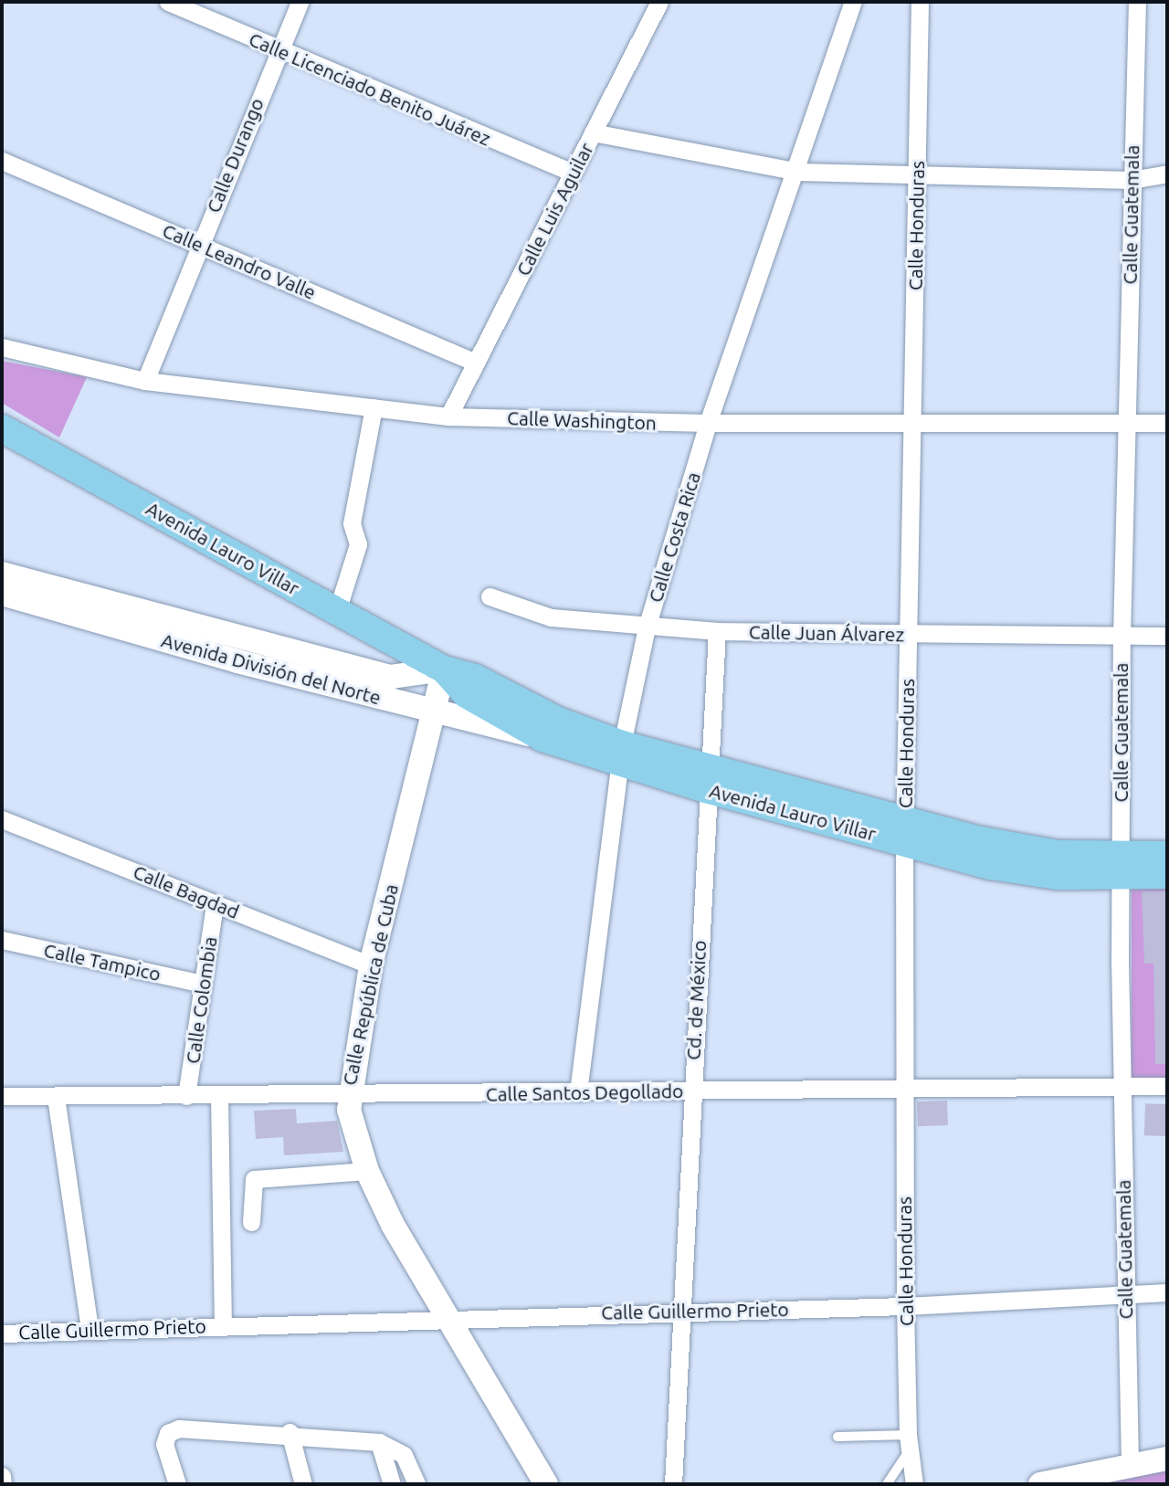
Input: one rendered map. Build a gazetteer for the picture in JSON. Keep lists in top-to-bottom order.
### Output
{
  "streets": {
    "main road": ["Avenida Lauro Villar", "Avenida División del Norte", "Calle República de Cuba"],
    "street": [
      "Calle Licenciado Benito Juárez",
      "Calle Durango",
      "Calle Luis Aguilar",
      "Calle Guatemala",
      "Calle Honduras",
      "Calle Leandro Valle",
      "Calle Washington",
      "Calle Costa Rica",
      "Calle Juan Álvarez",
      "Calle Bagdad",
      "Calle Tampico",
      "Calle Colombia",
      "Cd. de México",
      "Calle Santos Degollado",
      "Calle Guillermo Prieto"
    ]
  },
  "crossings": [
    ["Calle Licenciado Benito Juárez", "Calle Durango"],
    ["Calle Licenciado Benito Juárez", "Calle Luis Aguilar"],
    ["Calle Durango", "Calle Leandro Valle"],
    ["Calle Durango", "Calle Washington"],
    ["Calle Luis Aguilar", "Calle Leandro Valle"],
    ["Calle Luis Aguilar", "Calle Washington"],
    ["Calle Guatemala", "Calle Washington"],
    ["Calle Guatemala", "Avenida Lauro Villar"],
    ["Calle Guatemala", "Calle Juan Álvarez"],
    ["Calle Guatemala", "Calle Santos Degollado"],
    ["Calle Guatemala", "Calle Guillermo Prieto"],
    ["Calle Honduras", "Calle Washington"],
    ["Calle Honduras", "Avenida Lauro Villar"],
    ["Calle Honduras", "Calle Juan Álvarez"],
    ["Calle Honduras", "Calle Santos Degollado"],
    ["Calle Honduras", "Calle Guillermo Prieto"],
    ["Calle Washington", "Calle Costa Rica"],
    ["Calle Costa Rica", "Avenida Lauro Villar"],
    ["Calle Costa Rica", "Calle Juan Álvarez"],
    ["Calle Costa Rica", "Calle Santos Degollado"],
    ["Avenida Lauro Villar", "Avenida División del Norte"],
    ["Avenida Lauro Villar", "Calle República de Cuba"],
    ["Avenida Lauro Villar", "Cd. de México"],
    ["Calle Juan Álvarez", "Cd. de México"],
    ["Avenida División del Norte", "Calle República de Cuba"],
    ["Calle Bagdad", "Calle República de Cuba"],
    ["Calle Bagdad", "Calle Colombia"],
    ["Calle Tampico", "Calle Colombia"],
    ["Calle República de Cuba", "Calle Santos Degollado"],
    ["Calle República de Cuba", "Calle Guillermo Prieto"],
    ["Calle Colombia", "Calle Santos Degollado"],
    ["Cd. de México", "Calle Santos Degollado"],
    ["Cd. de México", "Calle Guillermo Prieto"],
    ["Calle Santos Degollado", "Calle Guillermo Prieto"]
  ]
}
